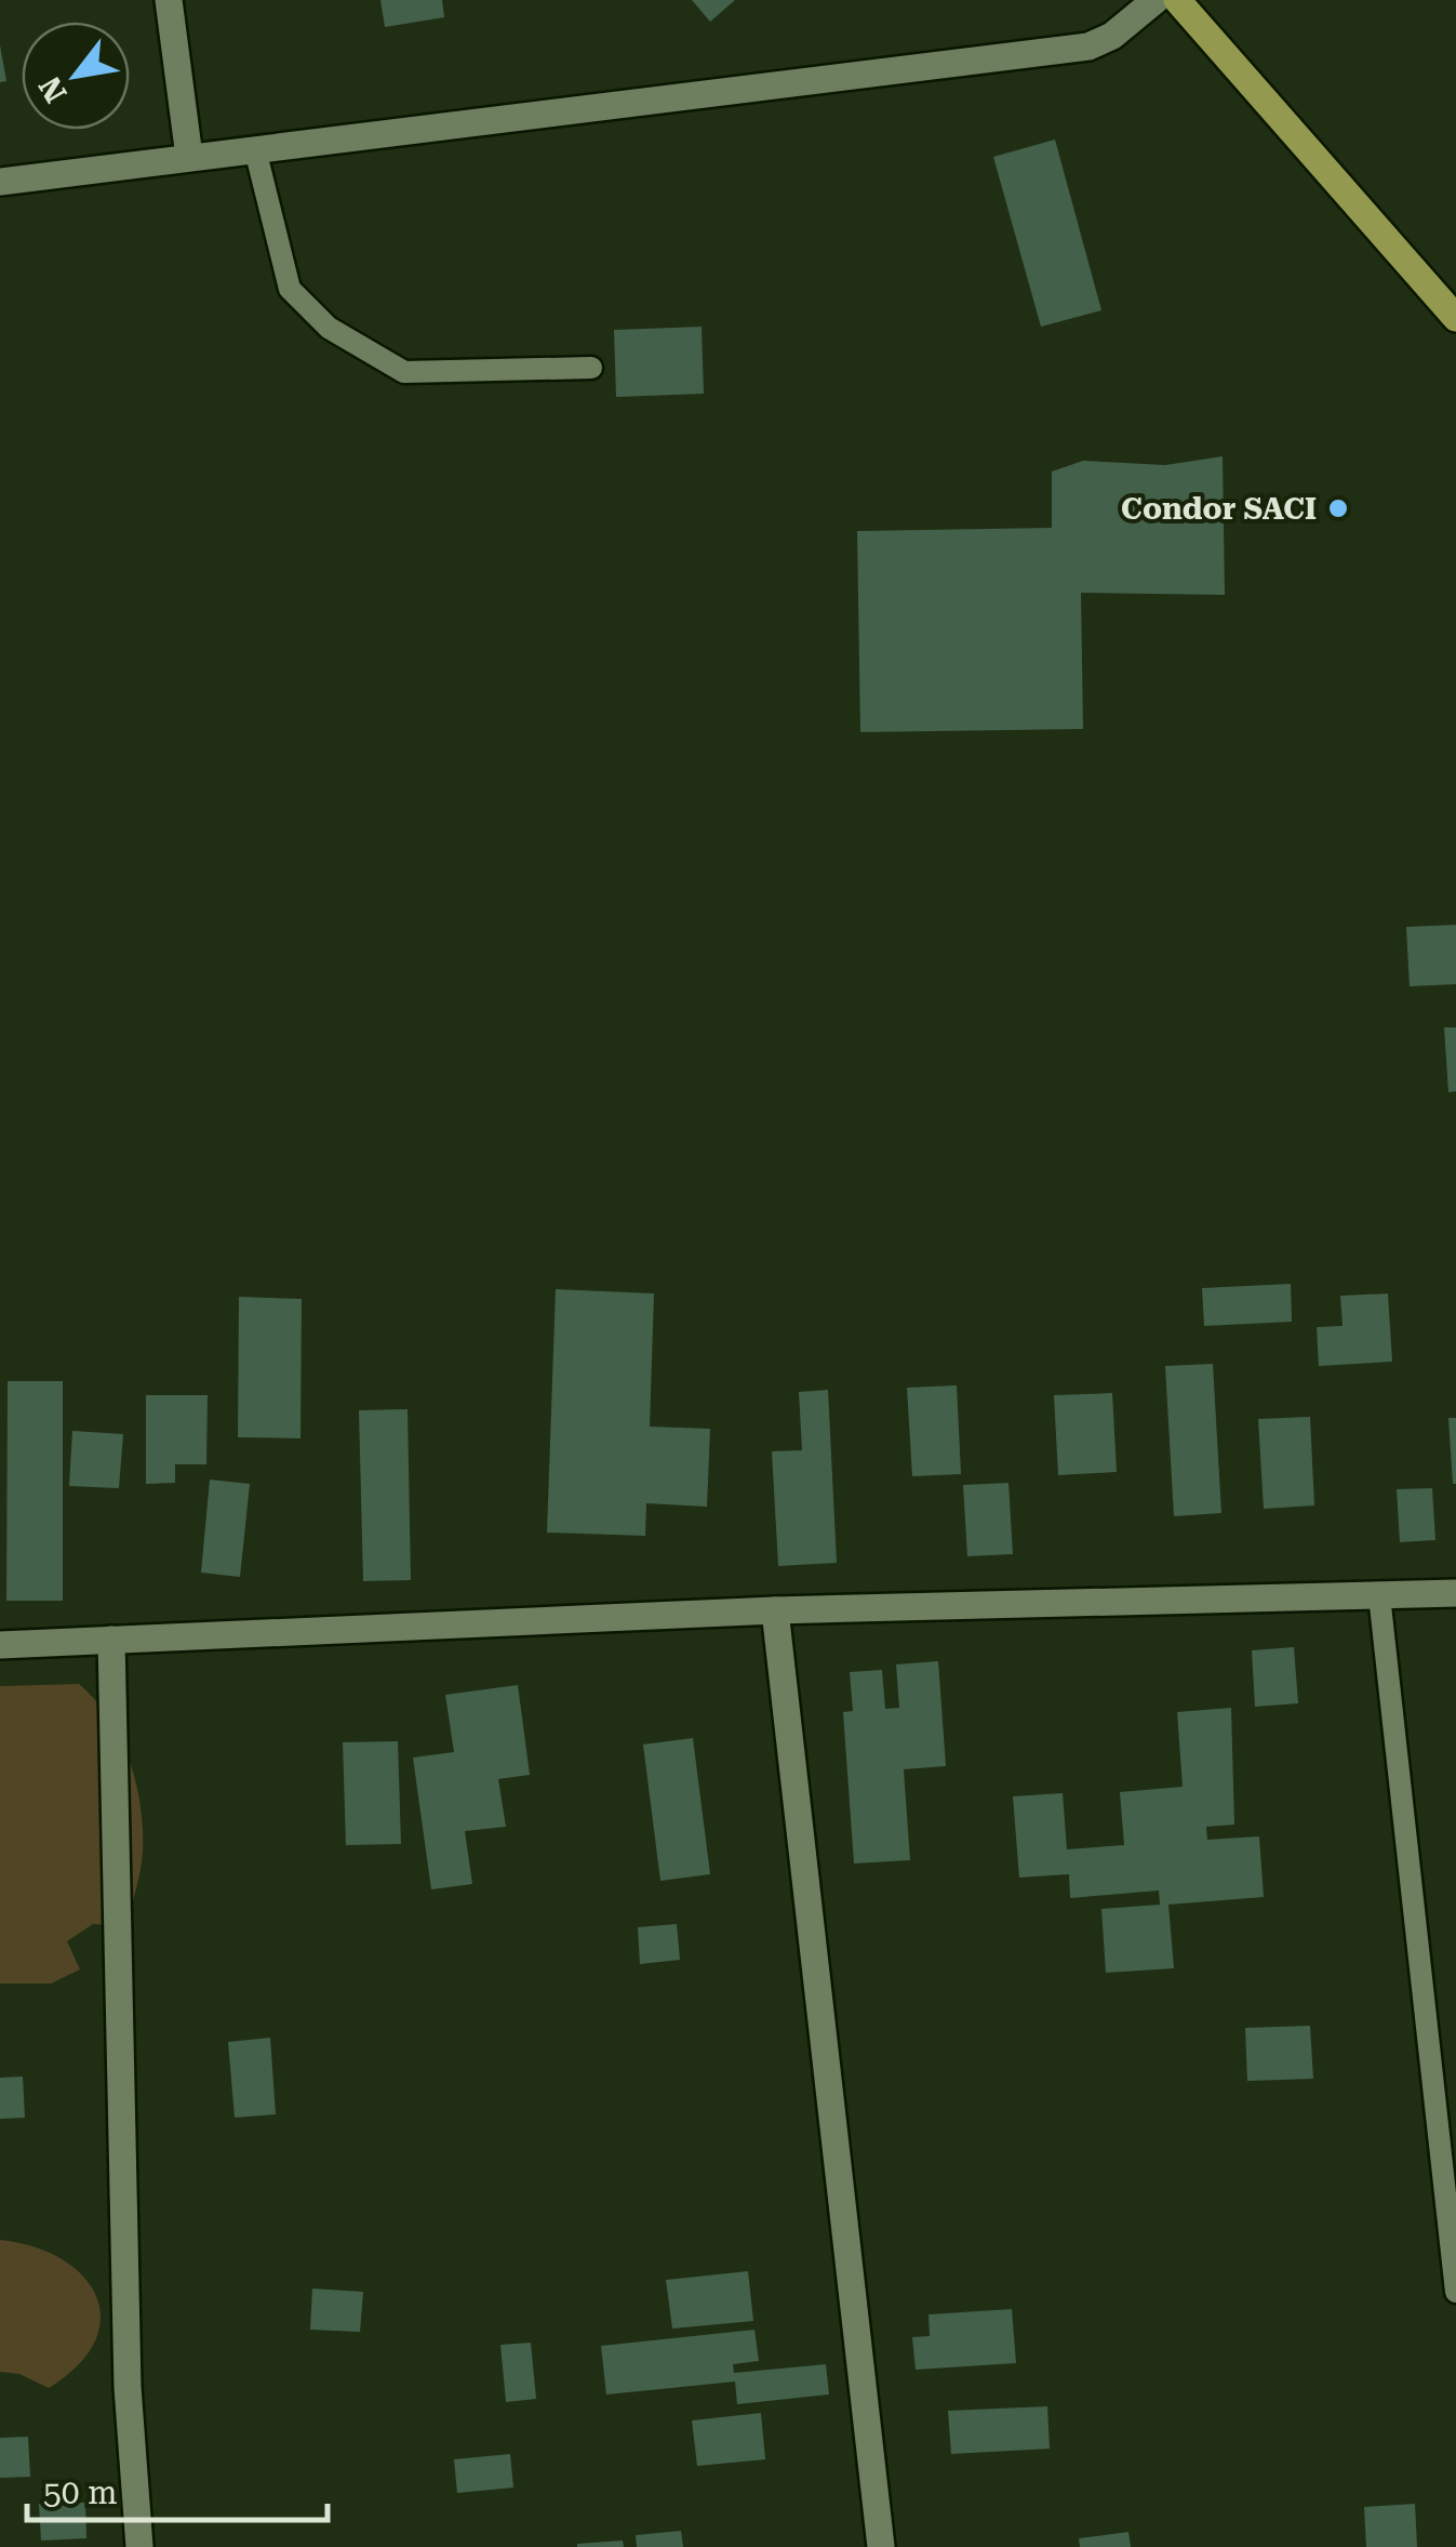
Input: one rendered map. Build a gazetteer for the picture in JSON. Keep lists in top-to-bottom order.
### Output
{
  "places": ["Condor SACI"],
  "scale_bar": "50 m",
  "north": "bottom left"
}
